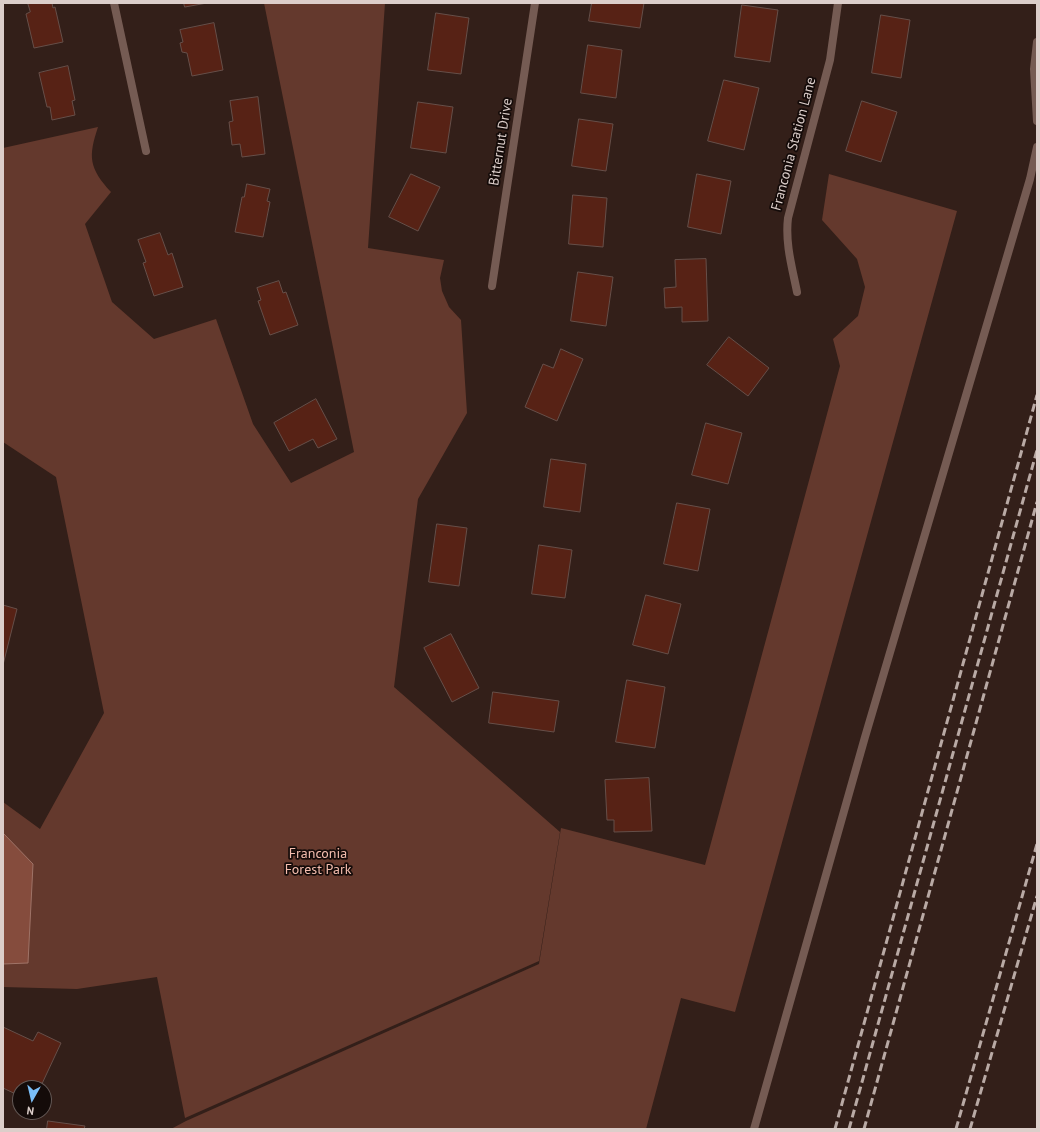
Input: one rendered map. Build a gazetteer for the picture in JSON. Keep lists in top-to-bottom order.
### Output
{
  "streets": {
    "street": ["Bitternut Drive", "Franconia Station Lane"]
  },
  "parks": ["Franconia Forest Park"],
  "north": "bottom"
}
